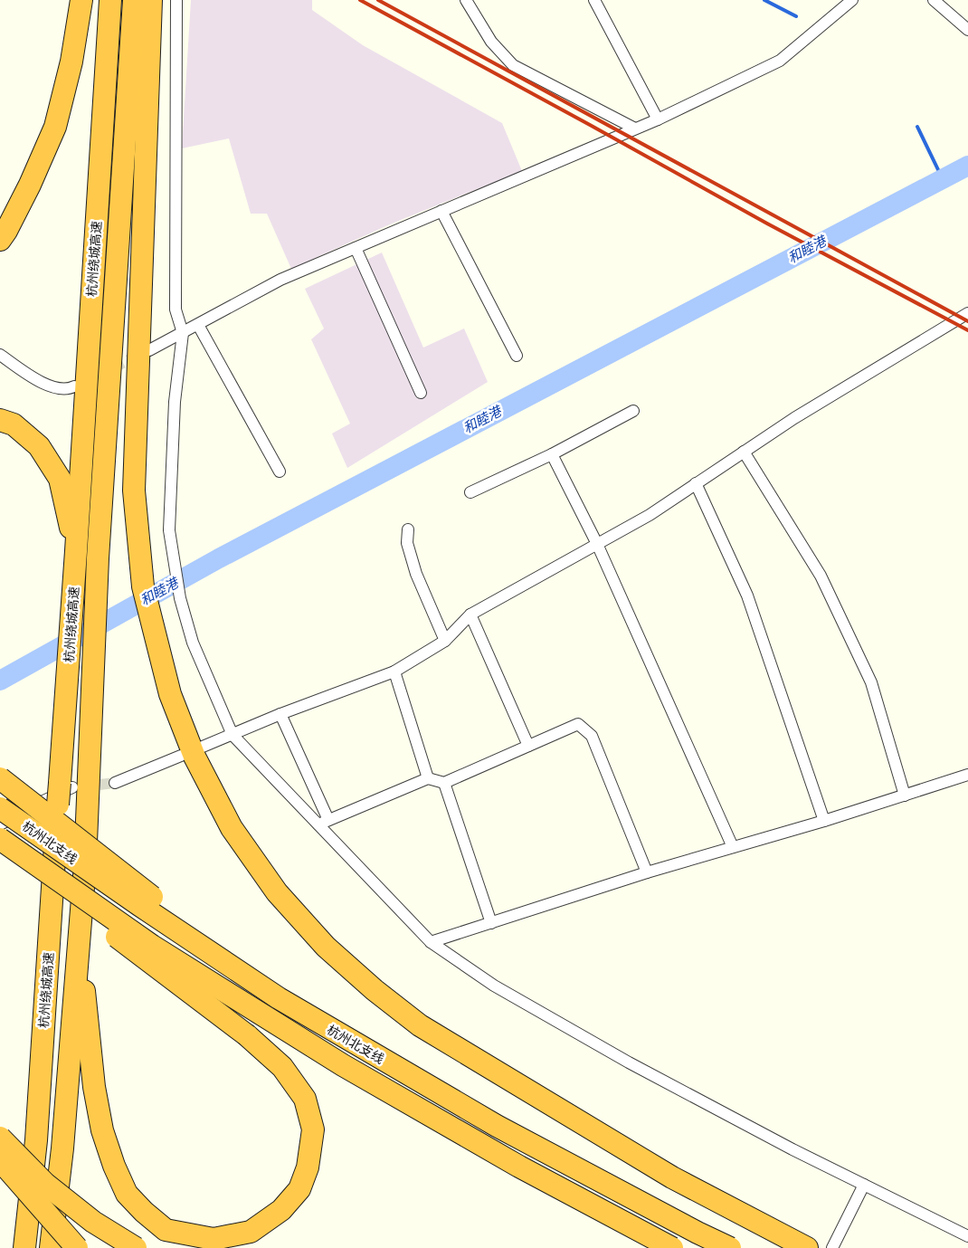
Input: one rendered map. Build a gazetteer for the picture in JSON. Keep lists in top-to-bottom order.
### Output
{
  "streets": {
    "highway": ["杭州绕城高速", "杭州北支线"]
  },
  "water": ["和睦港"]
}
